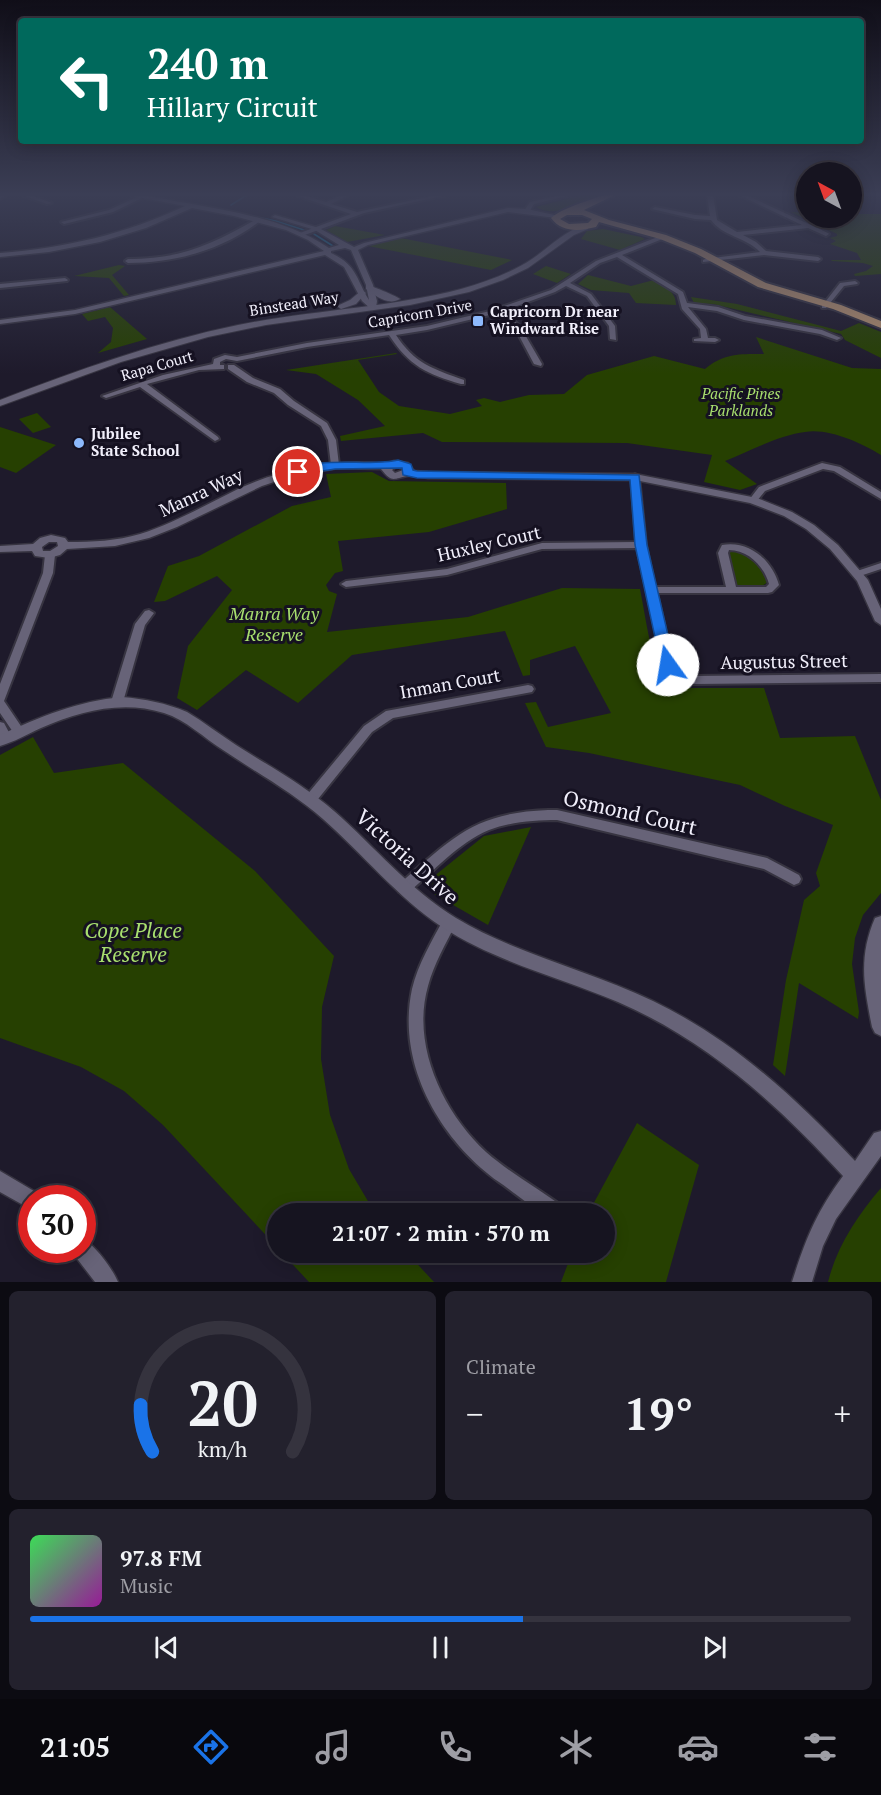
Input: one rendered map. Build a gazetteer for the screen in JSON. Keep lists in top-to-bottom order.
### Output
{
  "streets": {
    "main road": ["Binstead Way"],
    "street": [
      "Capricorn Drive",
      "Rapa Court",
      "Manra Way",
      "Huxley Court",
      "Augustus Street",
      "Inman Court",
      "Osmond Court",
      "Victoria Drive"
    ]
  },
  "crossings": [
    ["Capricorn Drive", "Rapa Court"],
    ["Manra Way", "Augustus Street"],
    ["Huxley Court", "Augustus Street"],
    ["Inman Court", "Victoria Drive"],
    ["Osmond Court", "Victoria Drive"]
  ],
  "parks": ["Pacific Pines Parklands", "Manra Way Reserve", "Cope Place Reserve"],
  "places": {
    "transit": ["Capricorn Dr near Windward Rise"],
    "other": ["Jubilee State School"]
  },
  "north": "top left",
  "page": {
    "turn": ["240 m", "Hillary Circuit"],
    "limit": "30",
    "trip": "21:07 · 2 min · 570 m",
    "tile": "Climate",
    "heat": ["−", "19°", "+"],
    "song": ["97.8 FM", "Music"],
    "tabs": "21:05",
    "gauge": ["20", "km/h"]
  }
}
